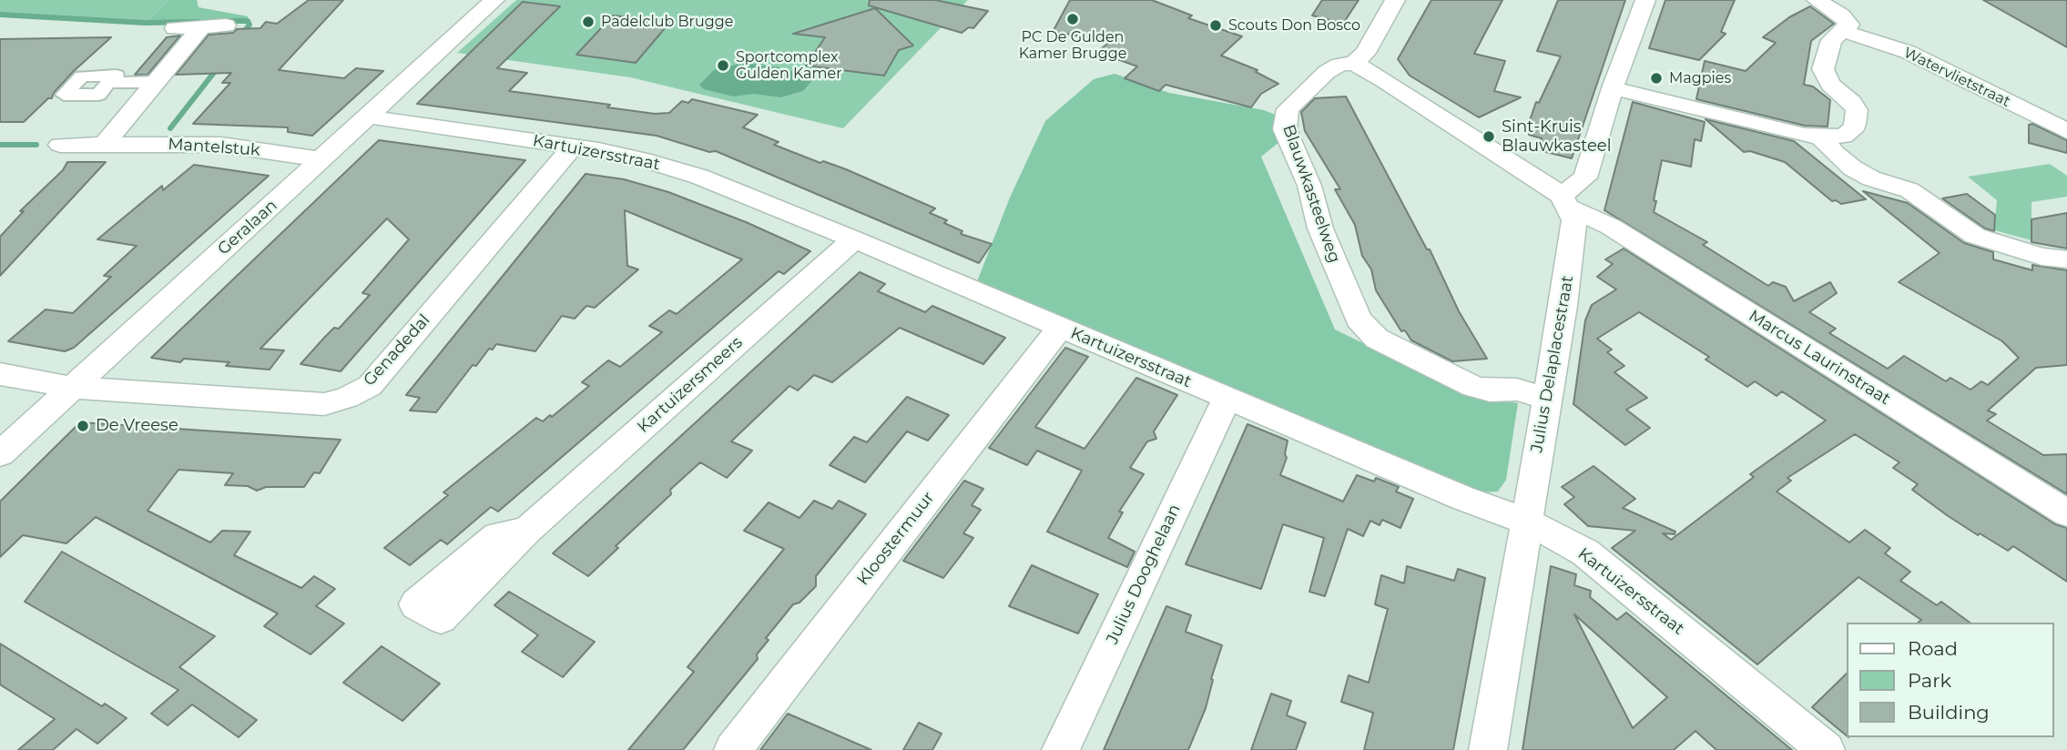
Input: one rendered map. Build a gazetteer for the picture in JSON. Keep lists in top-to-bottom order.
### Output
{
  "streets": {
    "street": [
      "Watervlietstraat",
      "Mantelstuk",
      "Kartuizersstraat",
      "Blauwkasteelweg",
      "Geralaan",
      "Genadedal",
      "Marcus Laurinstraat",
      "Julius Delaplacestraat",
      "Kartuizersmeers",
      "Kloostermuur",
      "Julius Dooghelaan"
    ]
  },
  "crossings": [
    ["Mantelstuk", "Geralaan"],
    ["Kartuizersstraat", "Geralaan"],
    ["Kartuizersstraat", "Genadedal"],
    ["Kartuizersstraat", "Julius Delaplacestraat"],
    ["Kartuizersstraat", "Kartuizersmeers"],
    ["Kartuizersstraat", "Kloostermuur"],
    ["Kartuizersstraat", "Julius Dooghelaan"],
    ["Blauwkasteelweg", "Julius Delaplacestraat"],
    ["Geralaan", "Genadedal"],
    ["Marcus Laurinstraat", "Julius Delaplacestraat"]
  ],
  "places": [
    "PC De Gulden Kamer Brugge",
    "Padelclub Brugge",
    "Scouts Don Bosco",
    "Sportcomplex Gulden Kamer",
    "Magpies",
    "Sint-Kruis Blauwkasteel",
    "De Vreese"
  ],
  "legend": ["Road", "Park", "Building"]
}
